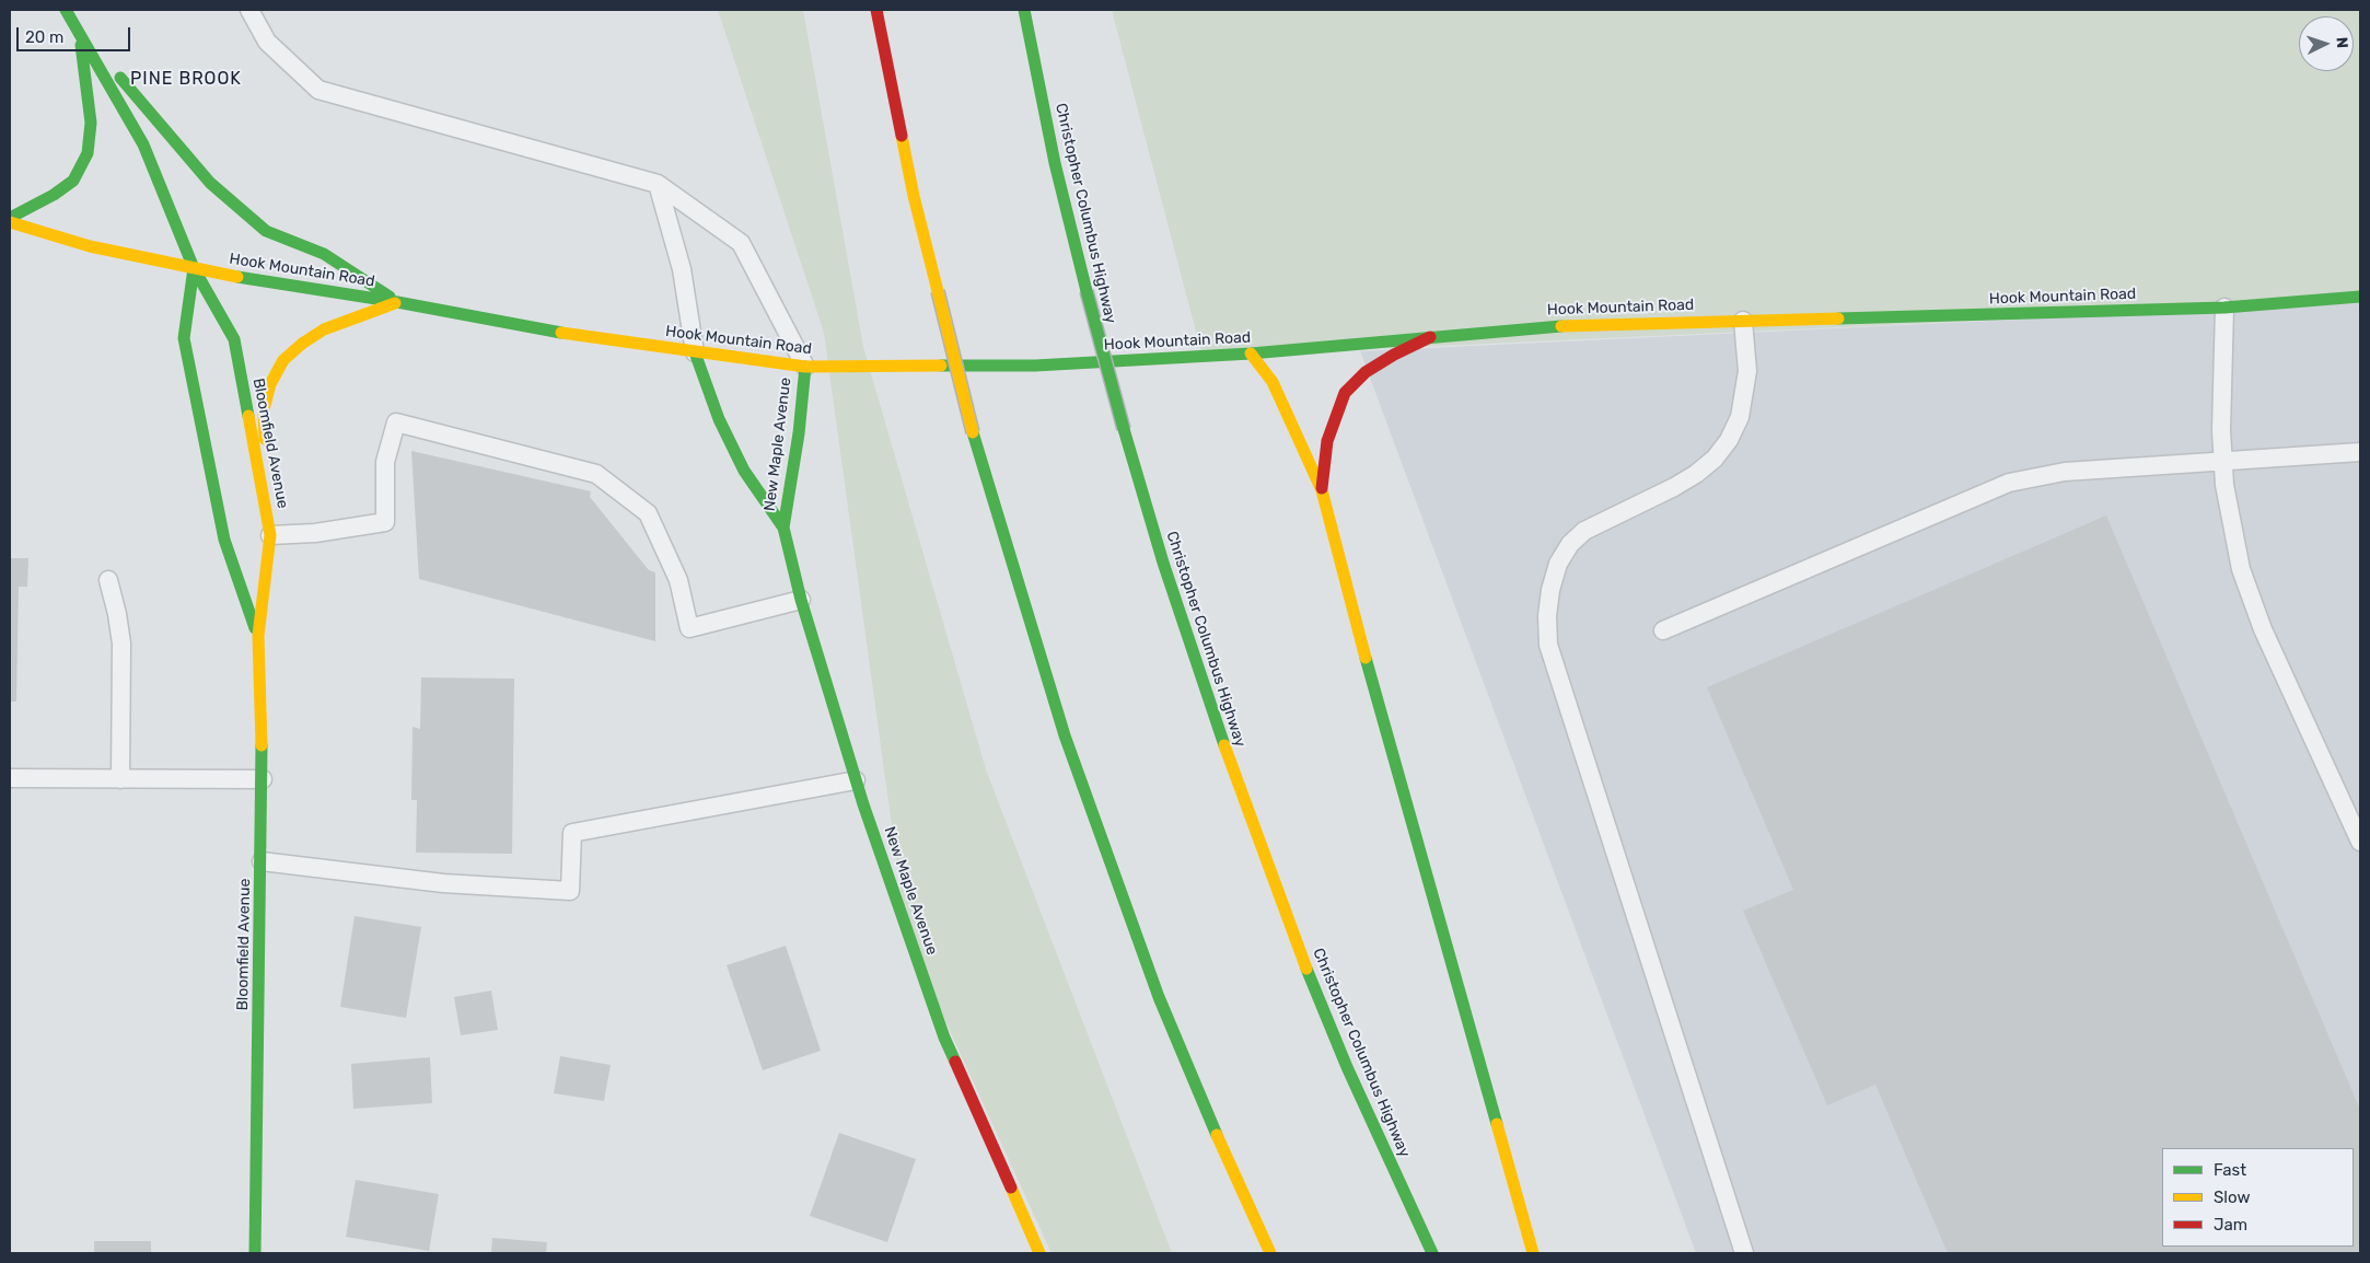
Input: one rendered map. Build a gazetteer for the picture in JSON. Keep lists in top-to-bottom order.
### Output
{
  "streets": {
    "main road": [
      "Christopher Columbus Highway",
      "Hook Mountain Road",
      "Bloomfield Avenue",
      "New Maple Avenue"
    ]
  },
  "crossings": [
    ["Hook Mountain Road", "Bloomfield Avenue"],
    ["Hook Mountain Road", "New Maple Avenue"]
  ],
  "districts": ["PINE BROOK"],
  "legend": ["Fast", "Slow", "Jam"],
  "scale_bar": "20 m",
  "north": "right"
}
